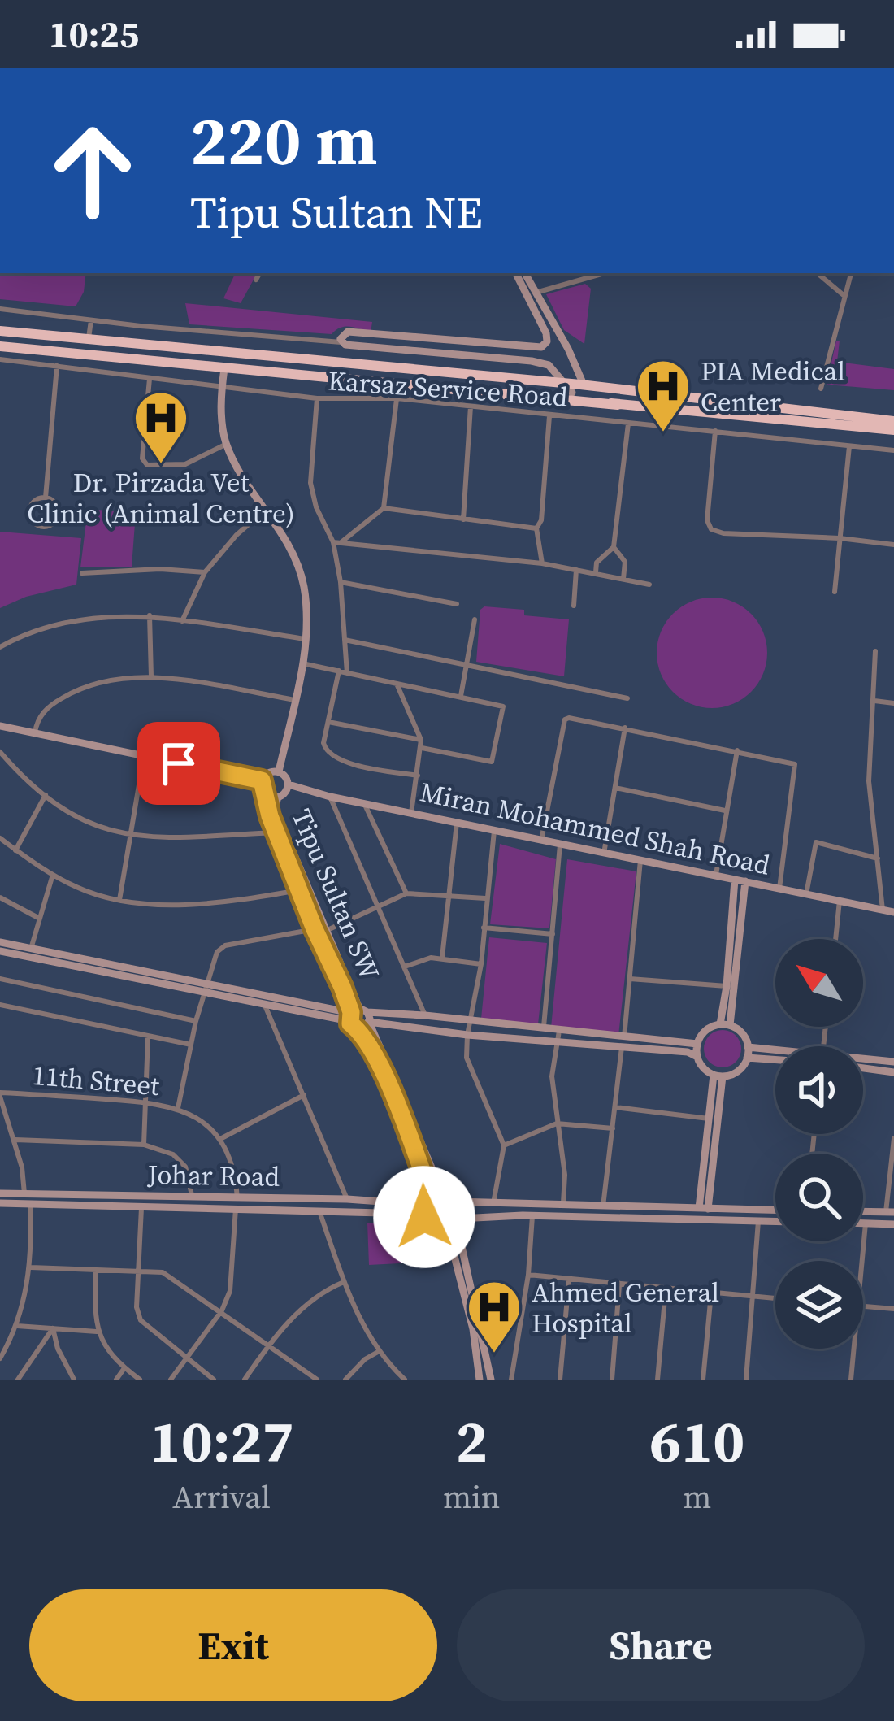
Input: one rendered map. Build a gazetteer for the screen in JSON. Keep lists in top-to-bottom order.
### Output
{
  "streets": {
    "street": [
      "Karsaz Service Road",
      "Miran Mohammed Shah Road",
      "Tipu Sultan SW",
      "11th Street",
      "Johar Road"
    ]
  },
  "crossings": [
    ["Miran Mohammed Shah Road", "Tipu Sultan SW"]
  ],
  "places": {
    "hospital": ["PIA Medical Center", "Dr. Pirzada Vet Clinic (Animal Centre)", "Ahmed General Hospital"]
  },
  "north": "top left",
  "page": {
    "status": "10:25",
    "turn": ["220 m", "Tipu Sultan NE"],
    "eta": [
      "10:27",
      "Arrival",
      "2",
      "min",
      "610",
      "m"
    ],
    "buttons": ["Exit", "Share"]
  }
}
